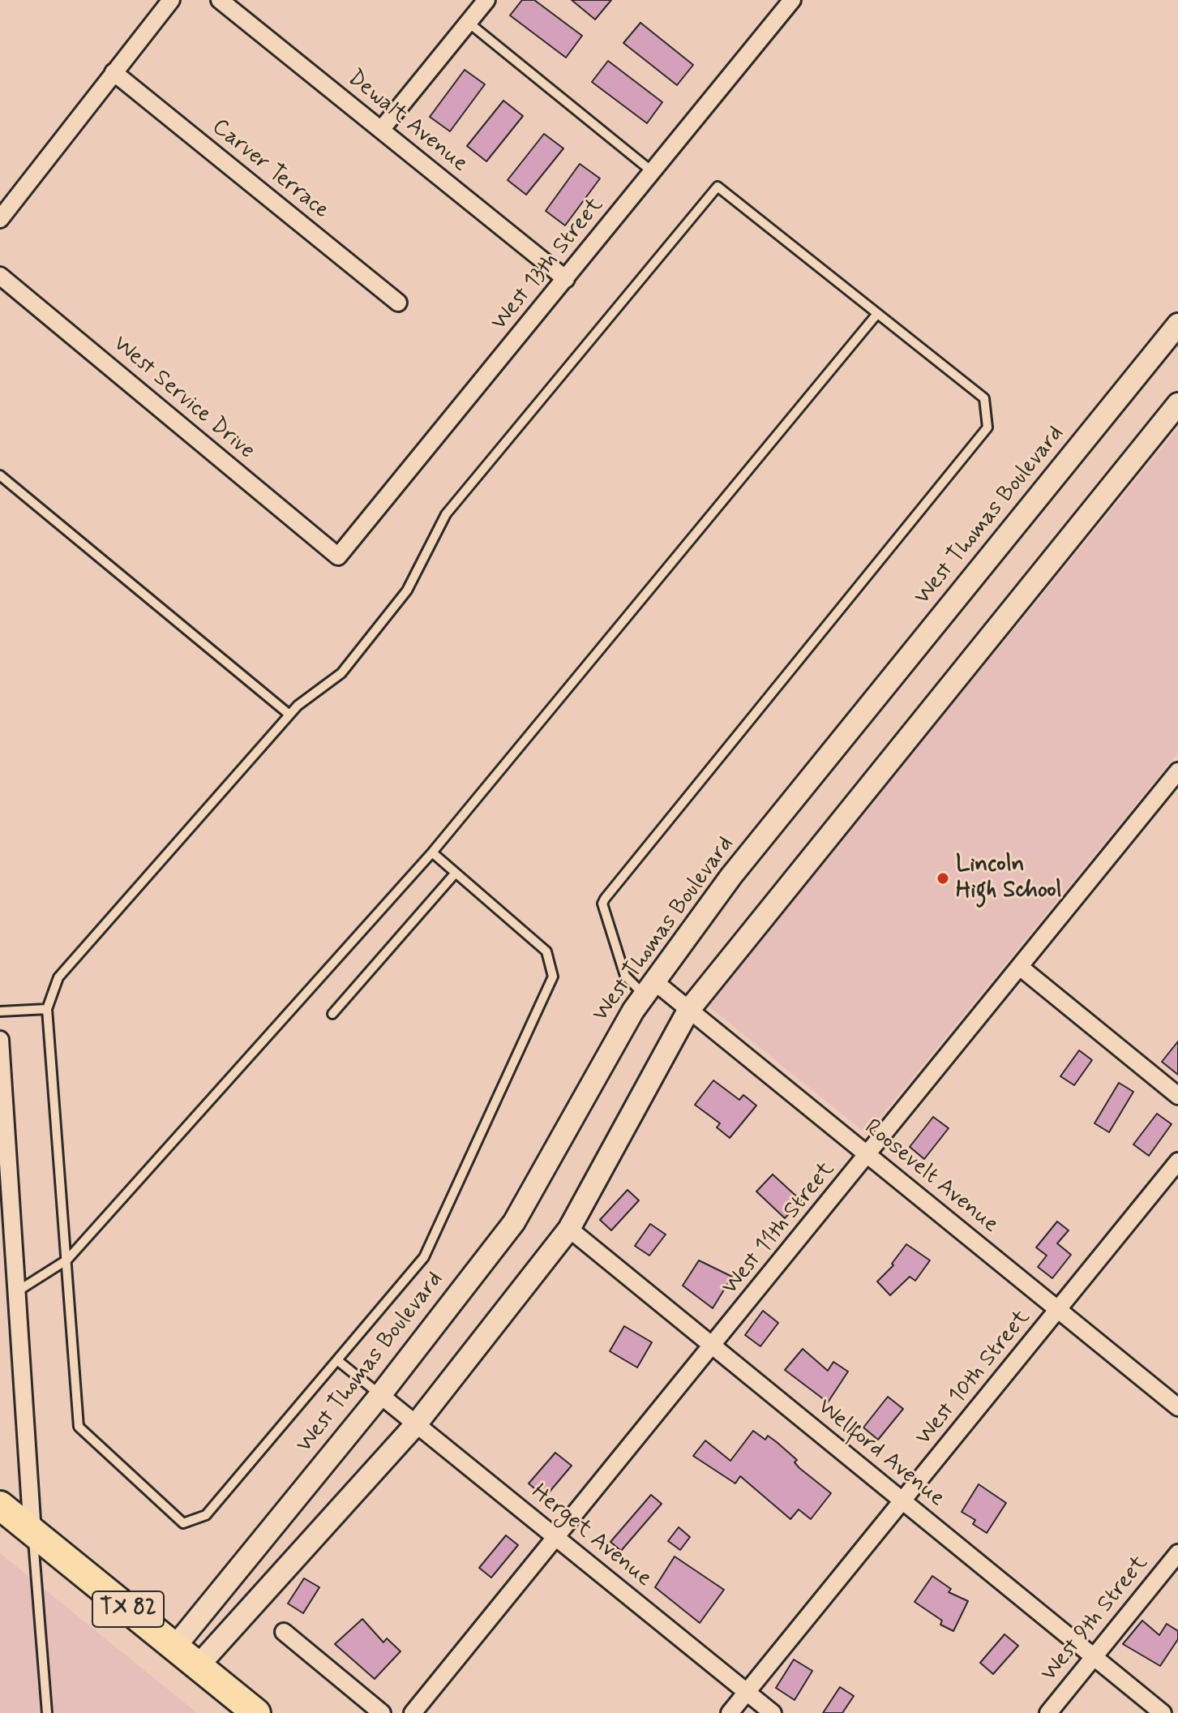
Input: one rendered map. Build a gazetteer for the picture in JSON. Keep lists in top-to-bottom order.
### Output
{
  "streets": {
    "main road": ["TX 82"],
    "street": [
      "Dewalt Avenue",
      "Carver Terrace",
      "West 13th Street",
      "West Service Drive",
      "West Thomas Boulevard",
      "Roosevelt Avenue",
      "West 11th Street",
      "West 10th Street",
      "Wellford Avenue",
      "Herget Avenue",
      "West 9th Street"
    ]
  },
  "crossings": [
    ["Dewalt Avenue", "West 13th Street"],
    ["West 13th Street", "West Service Drive"],
    ["West Thomas Boulevard", "Roosevelt Avenue"],
    ["West Thomas Boulevard", "Herget Avenue"],
    ["West Thomas Boulevard", "TX 82"],
    ["Roosevelt Avenue", "West 11th Street"],
    ["Roosevelt Avenue", "West 10th Street"],
    ["West 11th Street", "Wellford Avenue"],
    ["West 11th Street", "Herget Avenue"],
    ["West 10th Street", "Wellford Avenue"],
    ["West 10th Street", "Herget Avenue"],
    ["Wellford Avenue", "West 9th Street"]
  ],
  "places": ["Lincoln High School"]
}
